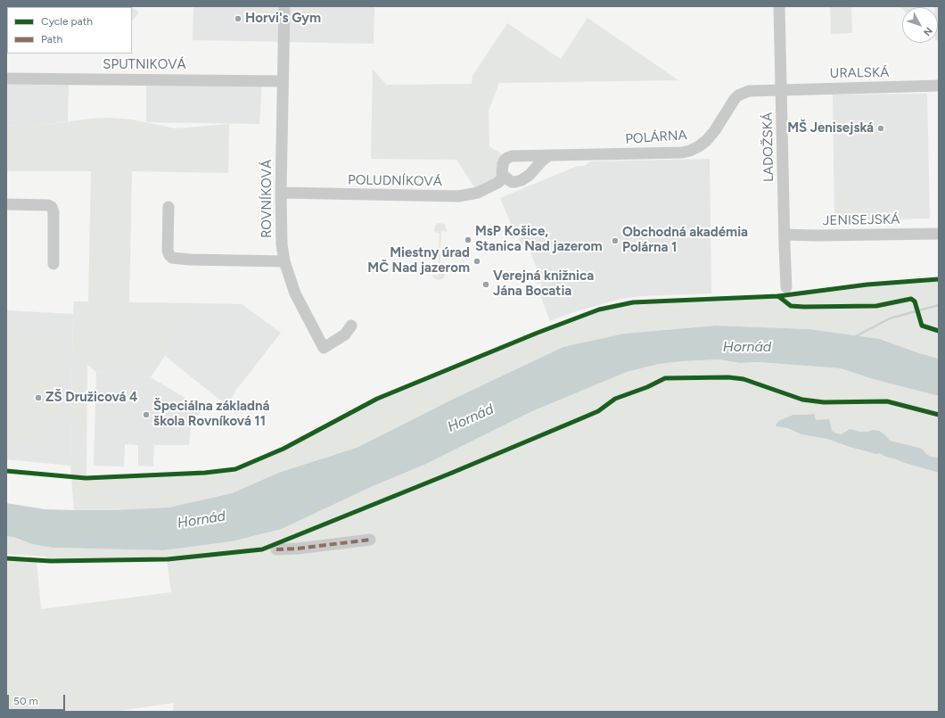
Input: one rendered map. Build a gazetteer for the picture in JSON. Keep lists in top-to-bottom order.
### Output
{
  "streets": {
    "street": [
      "SPUTNIKOVÁ",
      "URALSKÁ",
      "POLÁRNA",
      "LADOŽSKÁ",
      "POLUDNÍKOVÁ",
      "ROVNÍKOVÁ",
      "JENISEJSKÁ"
    ]
  },
  "crossings": [
    ["SPUTNIKOVÁ", "ROVNÍKOVÁ"],
    ["URALSKÁ", "POLÁRNA"],
    ["URALSKÁ", "LADOŽSKÁ"],
    ["POLÁRNA", "LADOŽSKÁ"],
    ["POLÁRNA", "POLUDNÍKOVÁ"],
    ["LADOŽSKÁ", "JENISEJSKÁ"],
    ["POLUDNÍKOVÁ", "ROVNÍKOVÁ"]
  ],
  "water": ["Hornád"],
  "places": [
    "Horvi's Gym",
    "MŠ Jenisejská",
    "MsP Košice, Stanica Nad jazerom",
    "Obchodná akadémia Polárna 1",
    "Miestny úrad MČ Nad jazerom",
    "Verejná knižnica Jána Bocatia",
    "ZŠ Družicová 4",
    "Špeciálna základná škola Rovníková 11"
  ],
  "legend": ["Cycle path", "Path"],
  "scale_bar": "50 m",
  "north": "bottom right"
}
